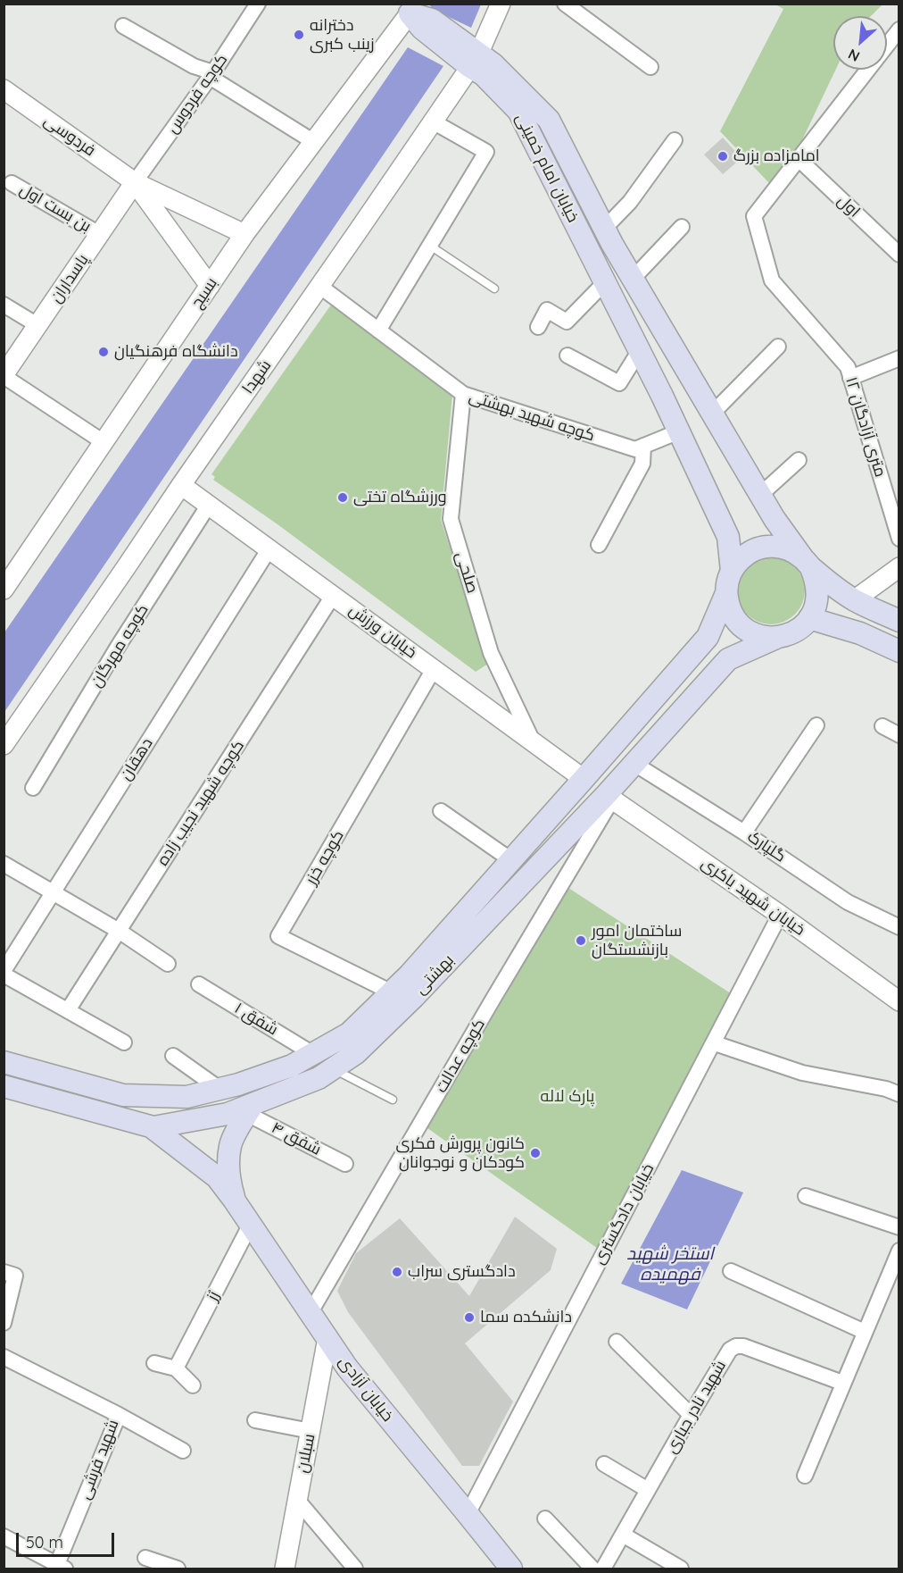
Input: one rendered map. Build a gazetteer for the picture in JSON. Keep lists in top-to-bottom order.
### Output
{
  "streets": {
    "main road": ["خیابان امام خمینی", "بهشتی", "خیابان آزادی"],
    "street": [
      "کوچه فردوس",
      "فردوسی",
      "اول",
      "بن بست اول",
      "پاسداران",
      "بسیج",
      "شهدا",
      "کوچه شهید بهشتی",
      "۱۲ متری آزادگان",
      "صلحی",
      "خیابان ورزش",
      "کوچه مهرگان",
      "دهقان",
      "کوچه شهید نجیب زاده",
      "گلپارک",
      "کوچه خزر",
      "خیابان شهید باکری",
      "شفق ۱",
      "کوچه عدالت",
      "شفق ۴",
      "خیابان دادگستری",
      "رُز",
      "شهید نادر جباری",
      "سبلان",
      "شهید فرشی"
    ]
  },
  "crossings": [
    ["کوچه فردوس", "فردوسی"],
    ["کوچه فردوس", "پاسداران"],
    ["فردوسی", "پاسداران"],
    ["خیابان امام خمینی", "بسیج"],
    ["خیابان امام خمینی", "شهدا"],
    ["خیابان امام خمینی", "کوچه شهید بهشتی"],
    ["خیابان امام خمینی", "بهشتی"],
    ["اول", "۱۲ متری آزادگان"],
    ["بن بست اول", "پاسداران"],
    ["شهدا", "کوچه شهید بهشتی"],
    ["شهدا", "خیابان ورزش"],
    ["کوچه شهید بهشتی", "صلحی"],
    ["صلحی", "خیابان ورزش"],
    ["خیابان ورزش", "کوچه مهرگان"],
    ["خیابان ورزش", "دهقان"],
    ["خیابان ورزش", "کوچه شهید نجیب زاده"],
    ["خیابان ورزش", "کوچه خزر"],
    ["خیابان ورزش", "بهشتی"],
    ["گلپارک", "بهشتی"],
    ["کوچه خزر", "بهشتی"],
    ["خیابان شهید باکری", "بهشتی"],
    ["خیابان شهید باکری", "کوچه عدالت"],
    ["خیابان شهید باکری", "خیابان دادگستری"],
    ["بهشتی", "شفق ۱"],
    ["بهشتی", "کوچه عدالت"],
    ["بهشتی", "شفق ۴"],
    ["بهشتی", "خیابان آزادی"],
    ["کوچه عدالت", "خیابان آزادی"],
    ["خیابان دادگستری", "خیابان آزادی"],
    ["رُز", "خیابان آزادی"],
    ["خیابان آزادی", "سبلان"]
  ],
  "water": ["استخر شهید فهمیده"],
  "parks": ["پارک لاله"],
  "places": [
    "دخترانه زینب کبری",
    "امامزاده بزرگ",
    "دانشگاه فرهنگیان",
    "ورزشگاه تختی",
    "ساختمان امور بازنشستگان",
    "کانون پرورش فکری کودکان و نوجوانان",
    "دادگستری سراب",
    "دانشکده سما"
  ],
  "scale_bar": "50 m",
  "north": "bottom left"
}
